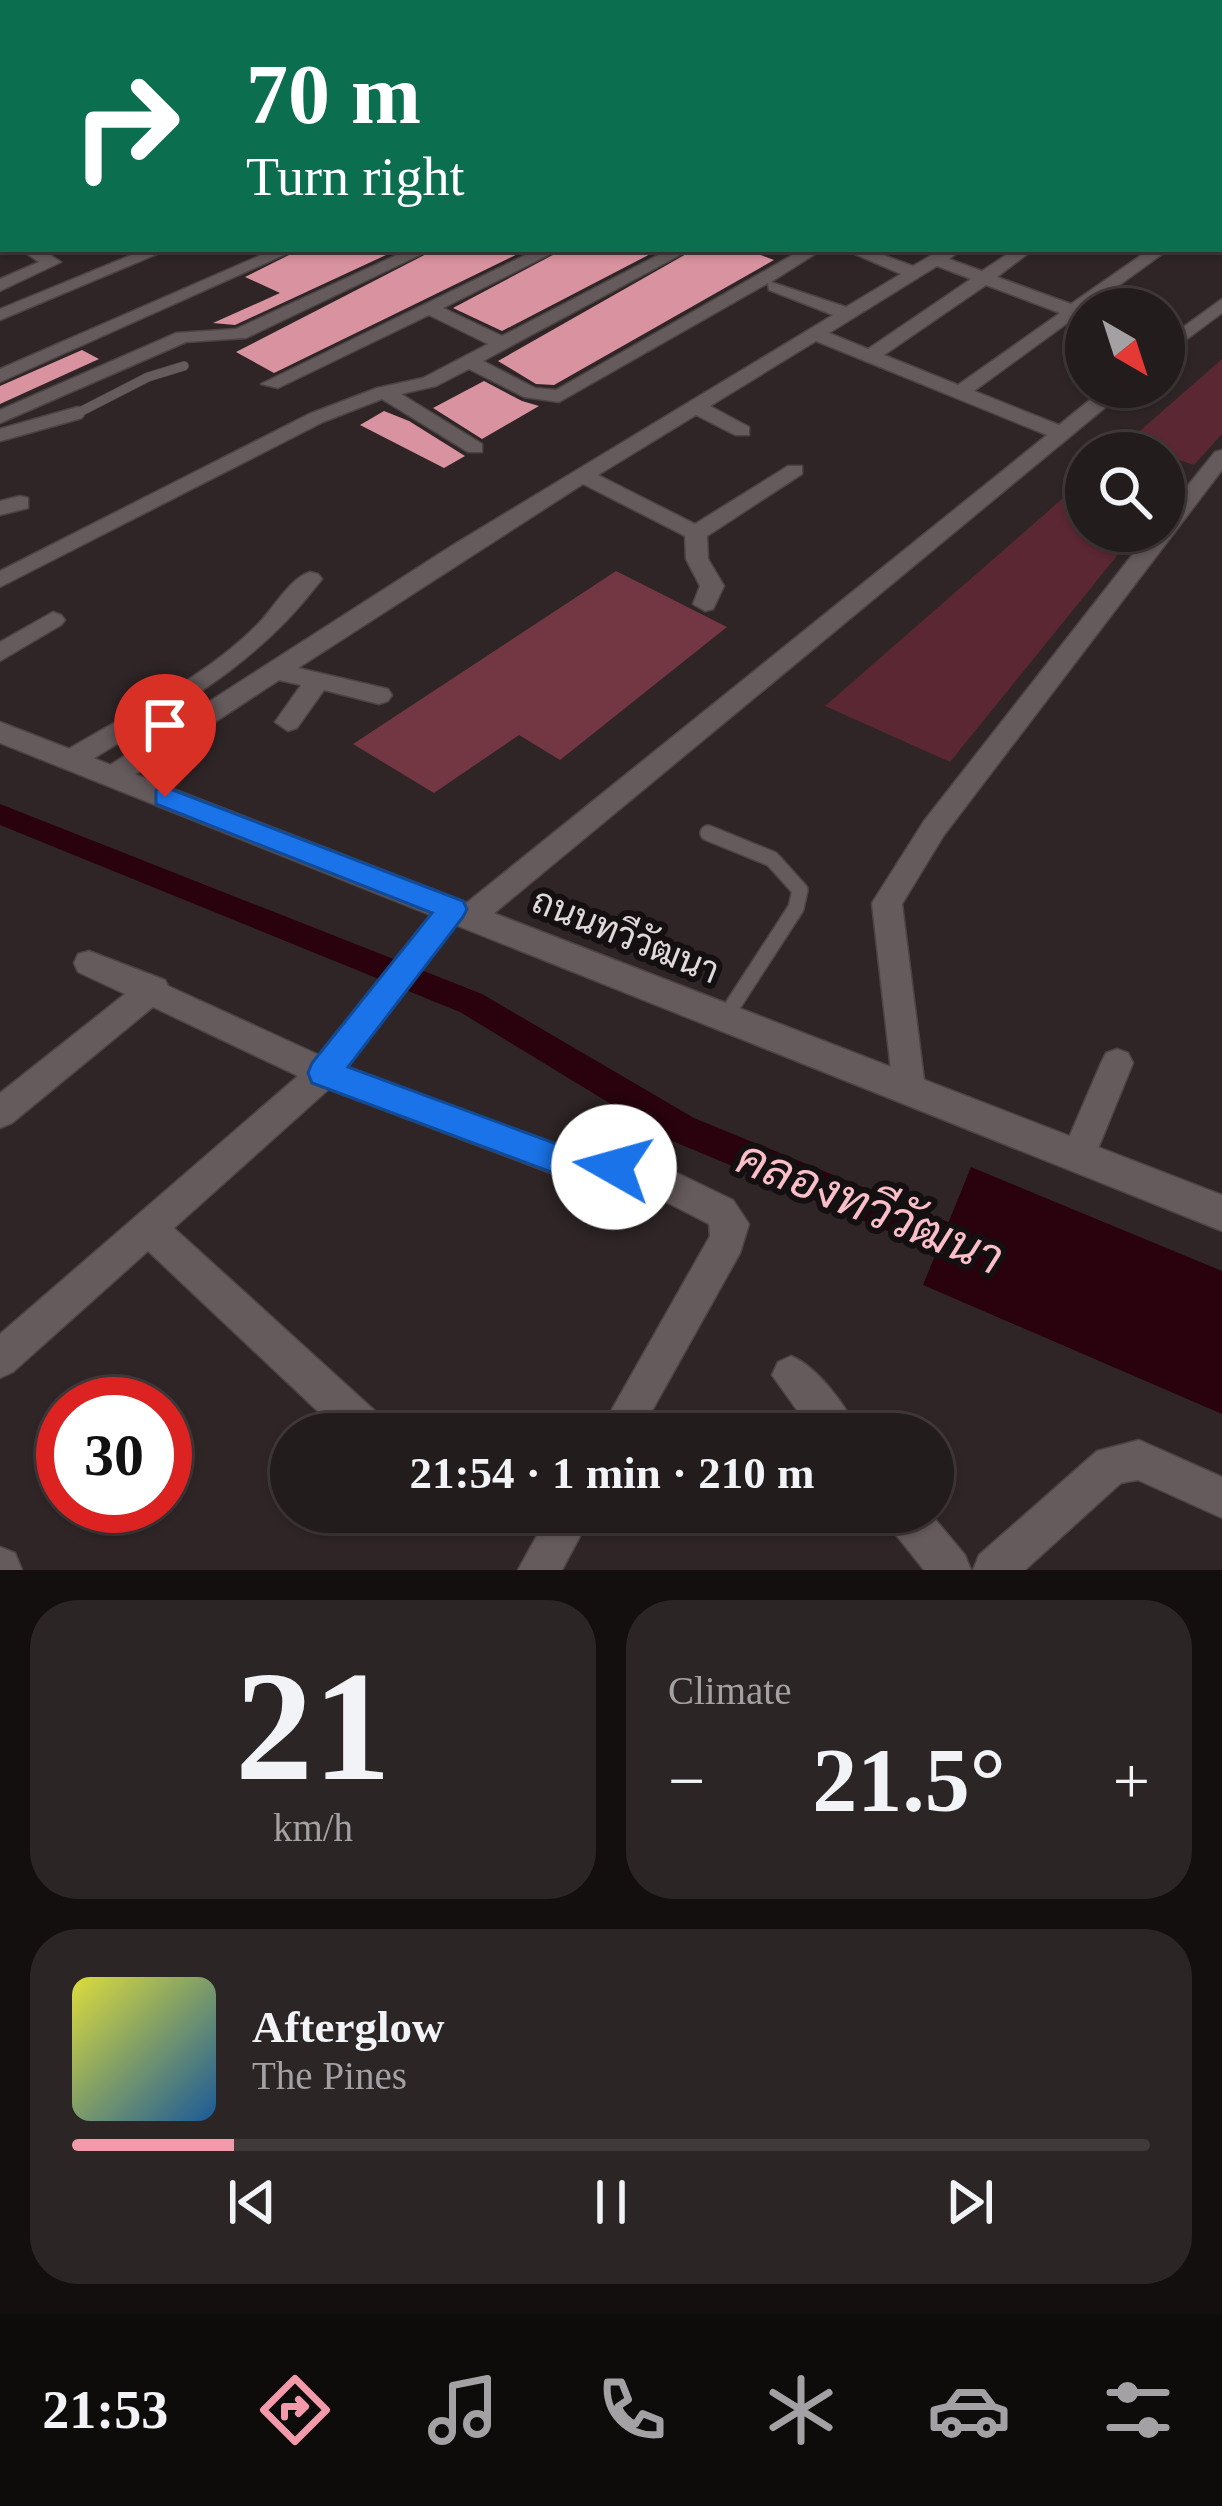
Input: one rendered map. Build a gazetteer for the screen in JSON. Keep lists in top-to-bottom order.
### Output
{
  "streets": {
    "main road": ["ถนนทวีวัฒนา"]
  },
  "water": ["คลองทวีวัฒนา"],
  "north": "bottom right",
  "page": {
    "turn": ["70 m", "Turn right"],
    "limit": "30",
    "trip": "21:54 · 1 min · 210 m",
    "tile": [
      ["21", "km/h"],
      "Climate"
    ],
    "heat": ["−", "21.5°", "+"],
    "song": ["Afterglow", "The Pines"],
    "tabs": "21:53"
  }
}
